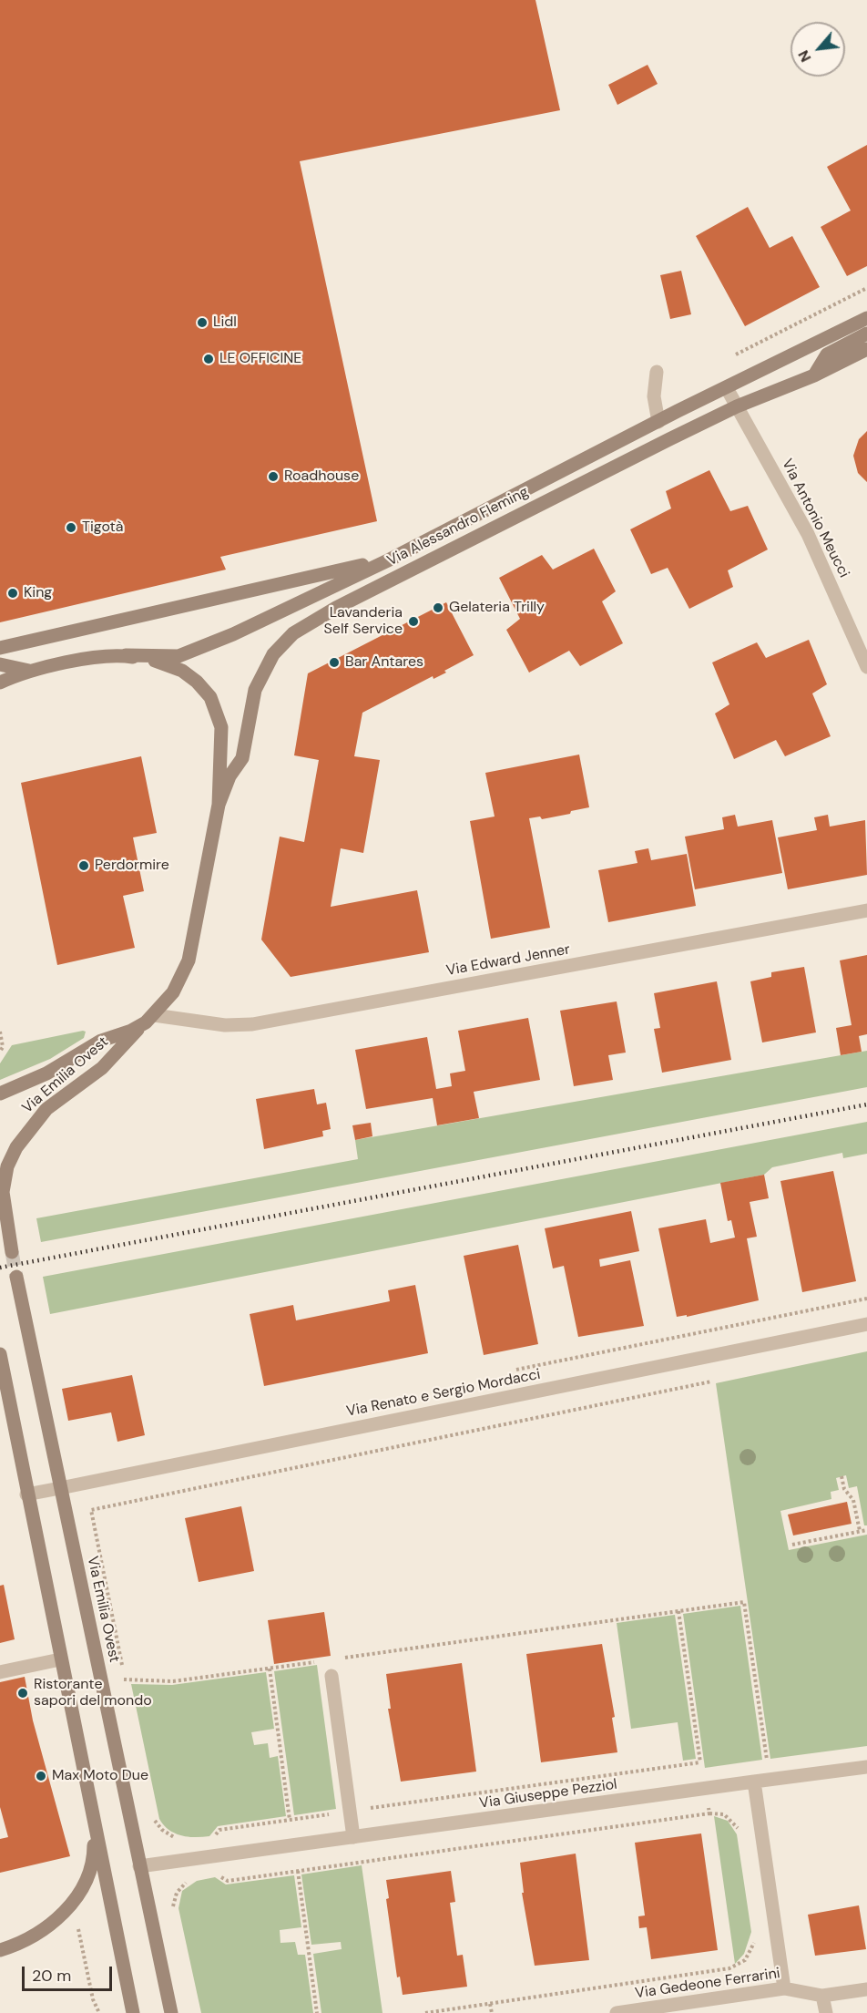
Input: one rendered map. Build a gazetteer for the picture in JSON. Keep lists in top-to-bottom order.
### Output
{
  "streets": {
    "main road": ["Via Alessandro Fleming", "Via Emilia Ovest"],
    "street": [
      "Via Antonio Meucci",
      "Via Edward Jenner",
      "Via Renato e Sergio Mordacci",
      "Via Giuseppe Pezziol",
      "Via Gedeone Ferrarini"
    ]
  },
  "crossings": [
    ["Via Antonio Meucci", "Via Alessandro Fleming"],
    ["Via Alessandro Fleming", "Via Emilia Ovest"],
    ["Via Edward Jenner", "Via Emilia Ovest"],
    ["Via Emilia Ovest", "Via Renato e Sergio Mordacci"],
    ["Via Emilia Ovest", "Via Giuseppe Pezziol"]
  ],
  "places": [
    "Lidl",
    "LE OFFICINE",
    "Roadhouse",
    "Tigotà",
    "King",
    "Gelateria Trilly",
    "Lavanderia Self Service",
    "Bar Antares",
    "Perdormire",
    "Ristorante sapori del mondo",
    "Max Moto Due"
  ],
  "scale_bar": "20 m",
  "north": "bottom left"
}
